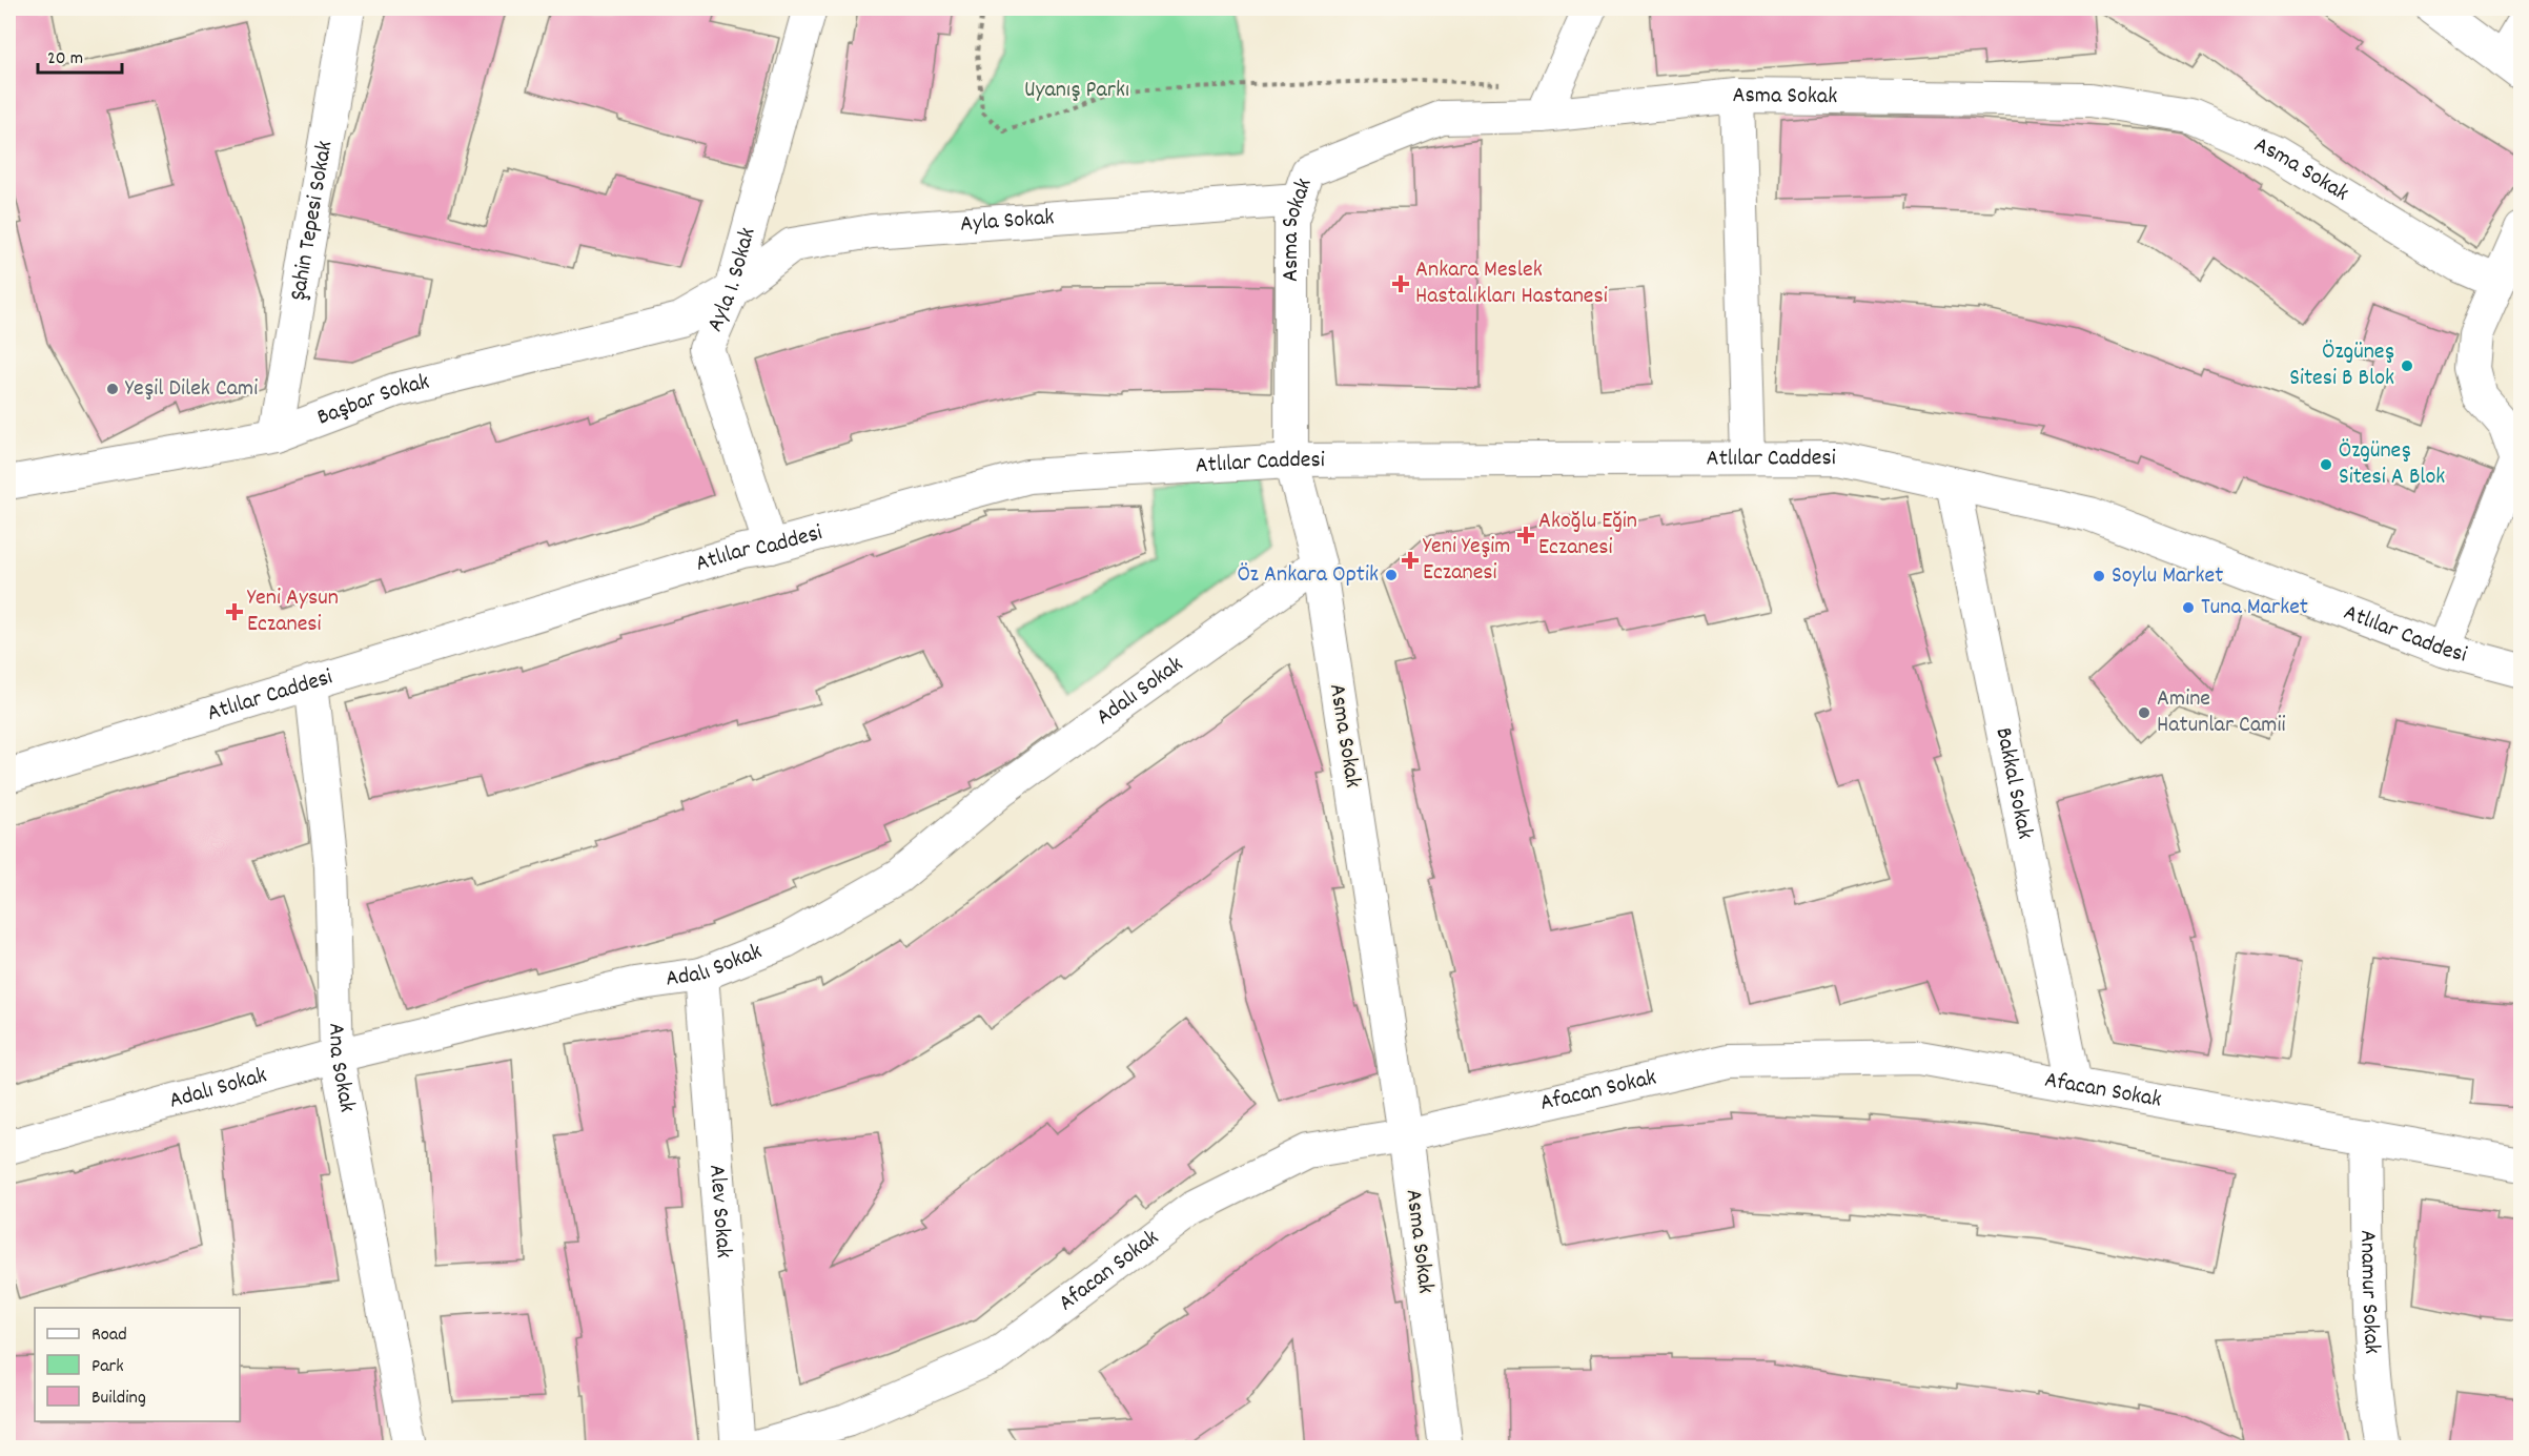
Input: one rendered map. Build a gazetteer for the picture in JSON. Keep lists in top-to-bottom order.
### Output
{
  "streets": {
    "street": [
      "Asma Sokak",
      "Ayla Sokak",
      "Şahin Tepesi Sokak",
      "Ayla 1. Sokak",
      "Başbar Sokak",
      "Atlılar Caddesi",
      "Adalı Sokak",
      "Bakkal Sokak",
      "Ana Sokak",
      "Afacan Sokak",
      "Alev Sokak",
      "Anamur Sokak"
    ]
  },
  "crossings": [
    ["Asma Sokak", "Ayla Sokak"],
    ["Asma Sokak", "Atlılar Caddesi"],
    ["Asma Sokak", "Adalı Sokak"],
    ["Asma Sokak", "Afacan Sokak"],
    ["Ayla Sokak", "Ayla 1. Sokak"],
    ["Ayla Sokak", "Başbar Sokak"],
    ["Şahin Tepesi Sokak", "Başbar Sokak"],
    ["Ayla 1. Sokak", "Başbar Sokak"],
    ["Ayla 1. Sokak", "Atlılar Caddesi"],
    ["Atlılar Caddesi", "Bakkal Sokak"],
    ["Atlılar Caddesi", "Ana Sokak"],
    ["Adalı Sokak", "Ana Sokak"],
    ["Adalı Sokak", "Alev Sokak"],
    ["Bakkal Sokak", "Afacan Sokak"],
    ["Afacan Sokak", "Anamur Sokak"]
  ],
  "parks": ["Uyanış Parkı"],
  "places": {
    "health": [
      "Ankara Meslek Hastalıkları Hastanesi",
      "Akoğlu Eğin Eczanesi",
      "Yeni Yeşim Eczanesi",
      "Yeni Aysun Eczanesi"
    ],
    "other": [
      "Özgüneş Sitesi B Blok",
      "Yeşil Dilek Cami",
      "Özgüneş Sitesi A Blok",
      "Öz Ankara Optik",
      "Soylu Market",
      "Tuna Market",
      "Amine Hatunlar Camii"
    ]
  },
  "legend": ["Road", "Park", "Building"],
  "scale_bar": "20 m"
}
